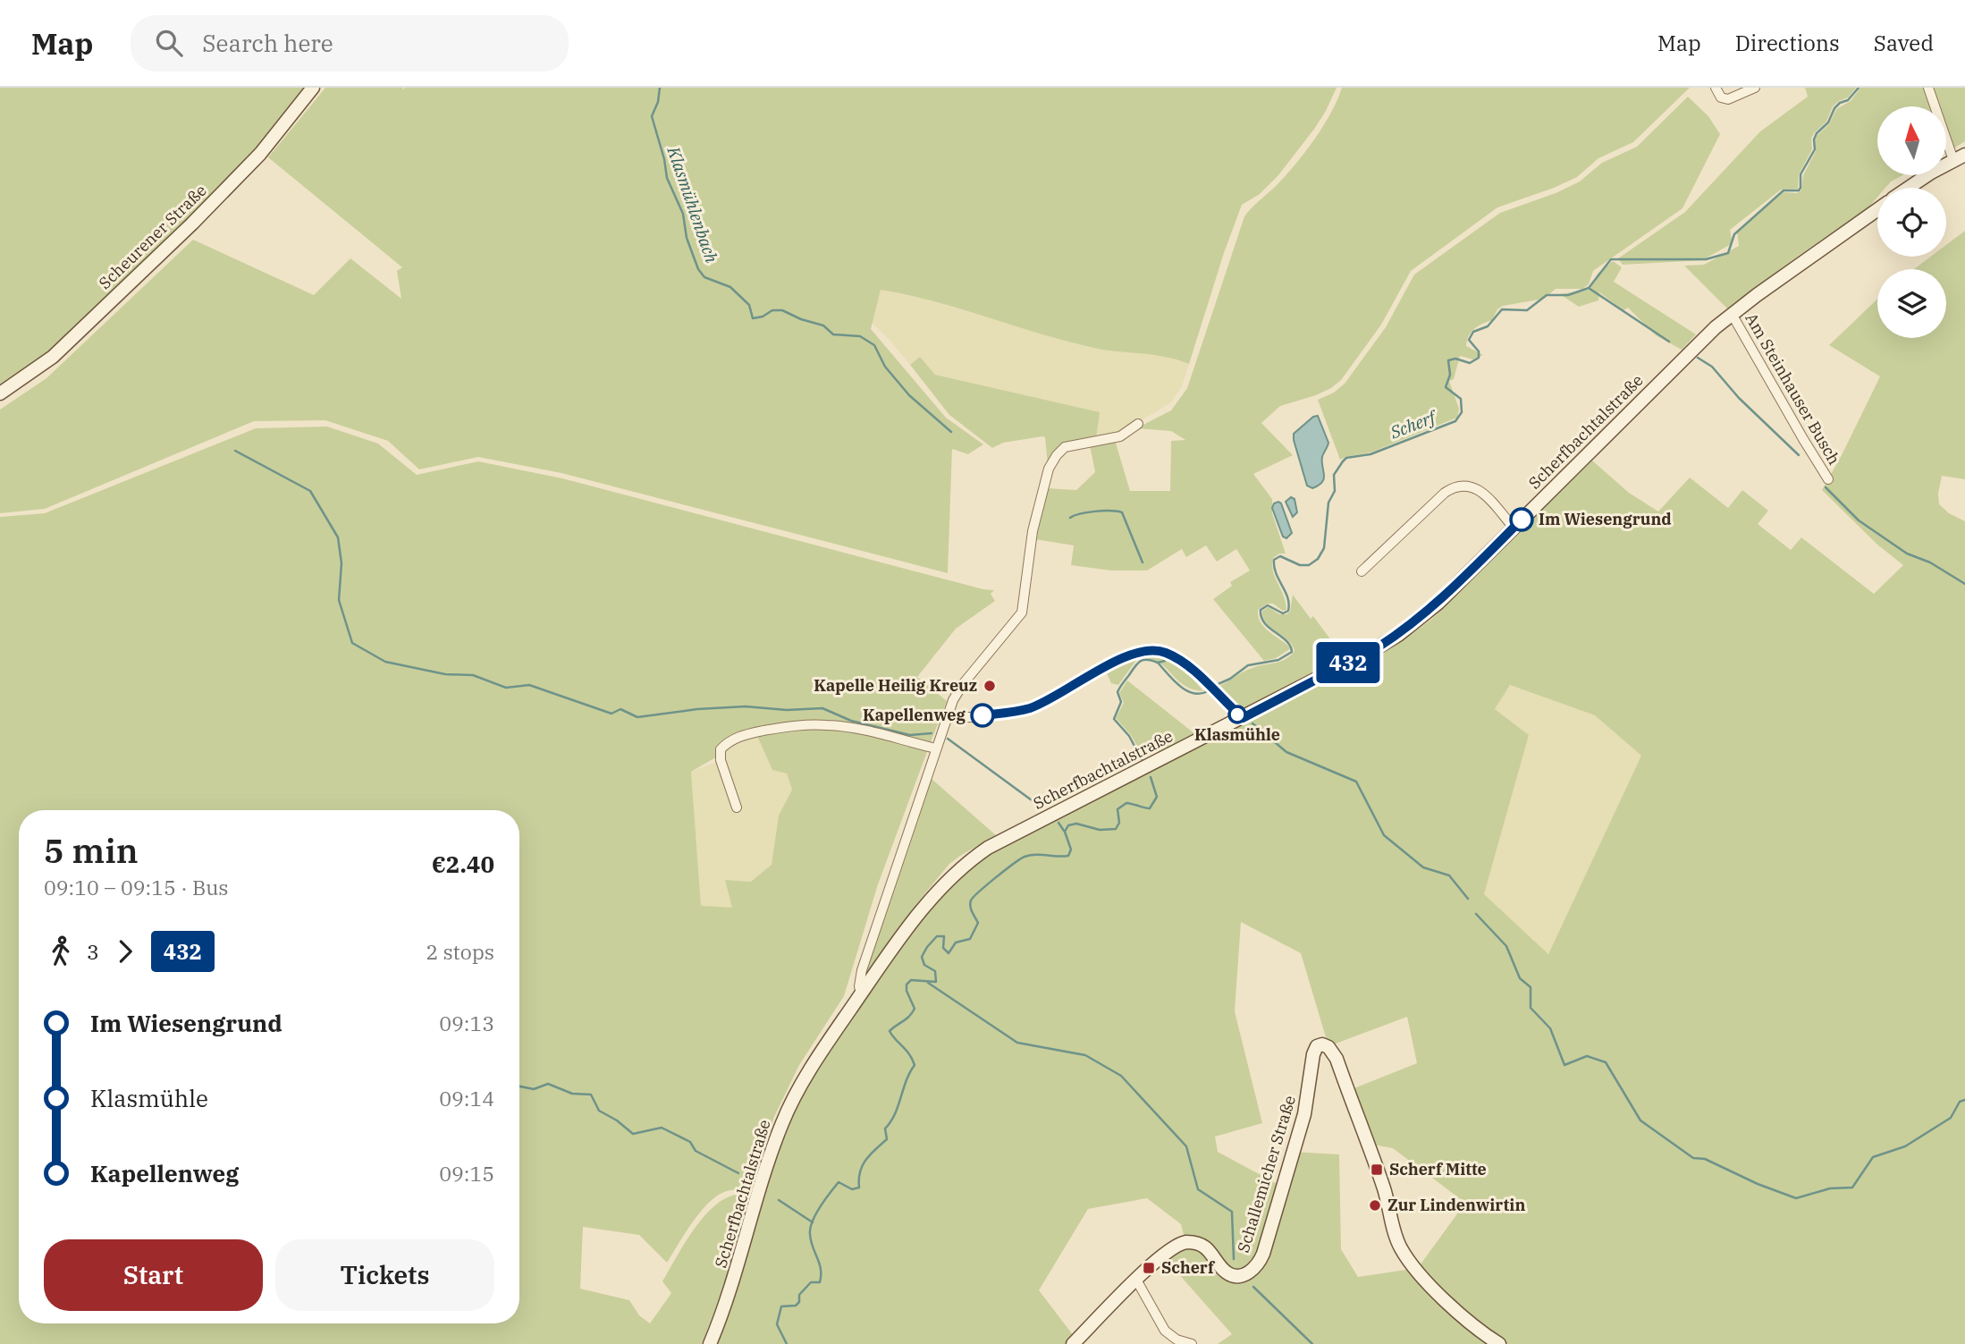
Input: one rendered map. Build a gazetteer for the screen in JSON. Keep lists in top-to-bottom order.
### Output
{
  "streets": {
    "main road": ["Scheurener Straße", "Scherfbachtalstraße", "Schallemicher Straße"],
    "street": ["Am Steinhauser Busch"]
  },
  "crossings": [
    ["Am Steinhauser Busch", "Scherfbachtalstraße"]
  ],
  "water": ["Klasmühlenbach", "Scherf"],
  "places": {
    "other": [
      "Im Wiesengrund",
      "Kapelle Heilig Kreuz",
      "Klasmühle",
      "Kapellenweg",
      "Zur Lindenwirtin"
    ],
    "transit": ["Scherf Mitte", "Scherf"]
  },
  "lines": ["bus line 432"],
  "north": "top",
  "page": {
    "header": "Map",
    "search": "Search here",
    "nav": ["Map", "Directions", "Saved"],
    "on_map": "432",
    "heading": ["5 min", "09:10 – 09:15 · Bus", "€2.40"],
    "legs": ["3", "432", "2 stops"],
    "list": [
      {
        "name": "Im Wiesengrund",
        "value": "09:13"
      },
      {
        "name": "Klasmühle",
        "value": "09:14"
      },
      {
        "name": "Kapellenweg",
        "value": "09:15"
      }
    ],
    "buttons": ["Start", "Tickets"]
  }
}
